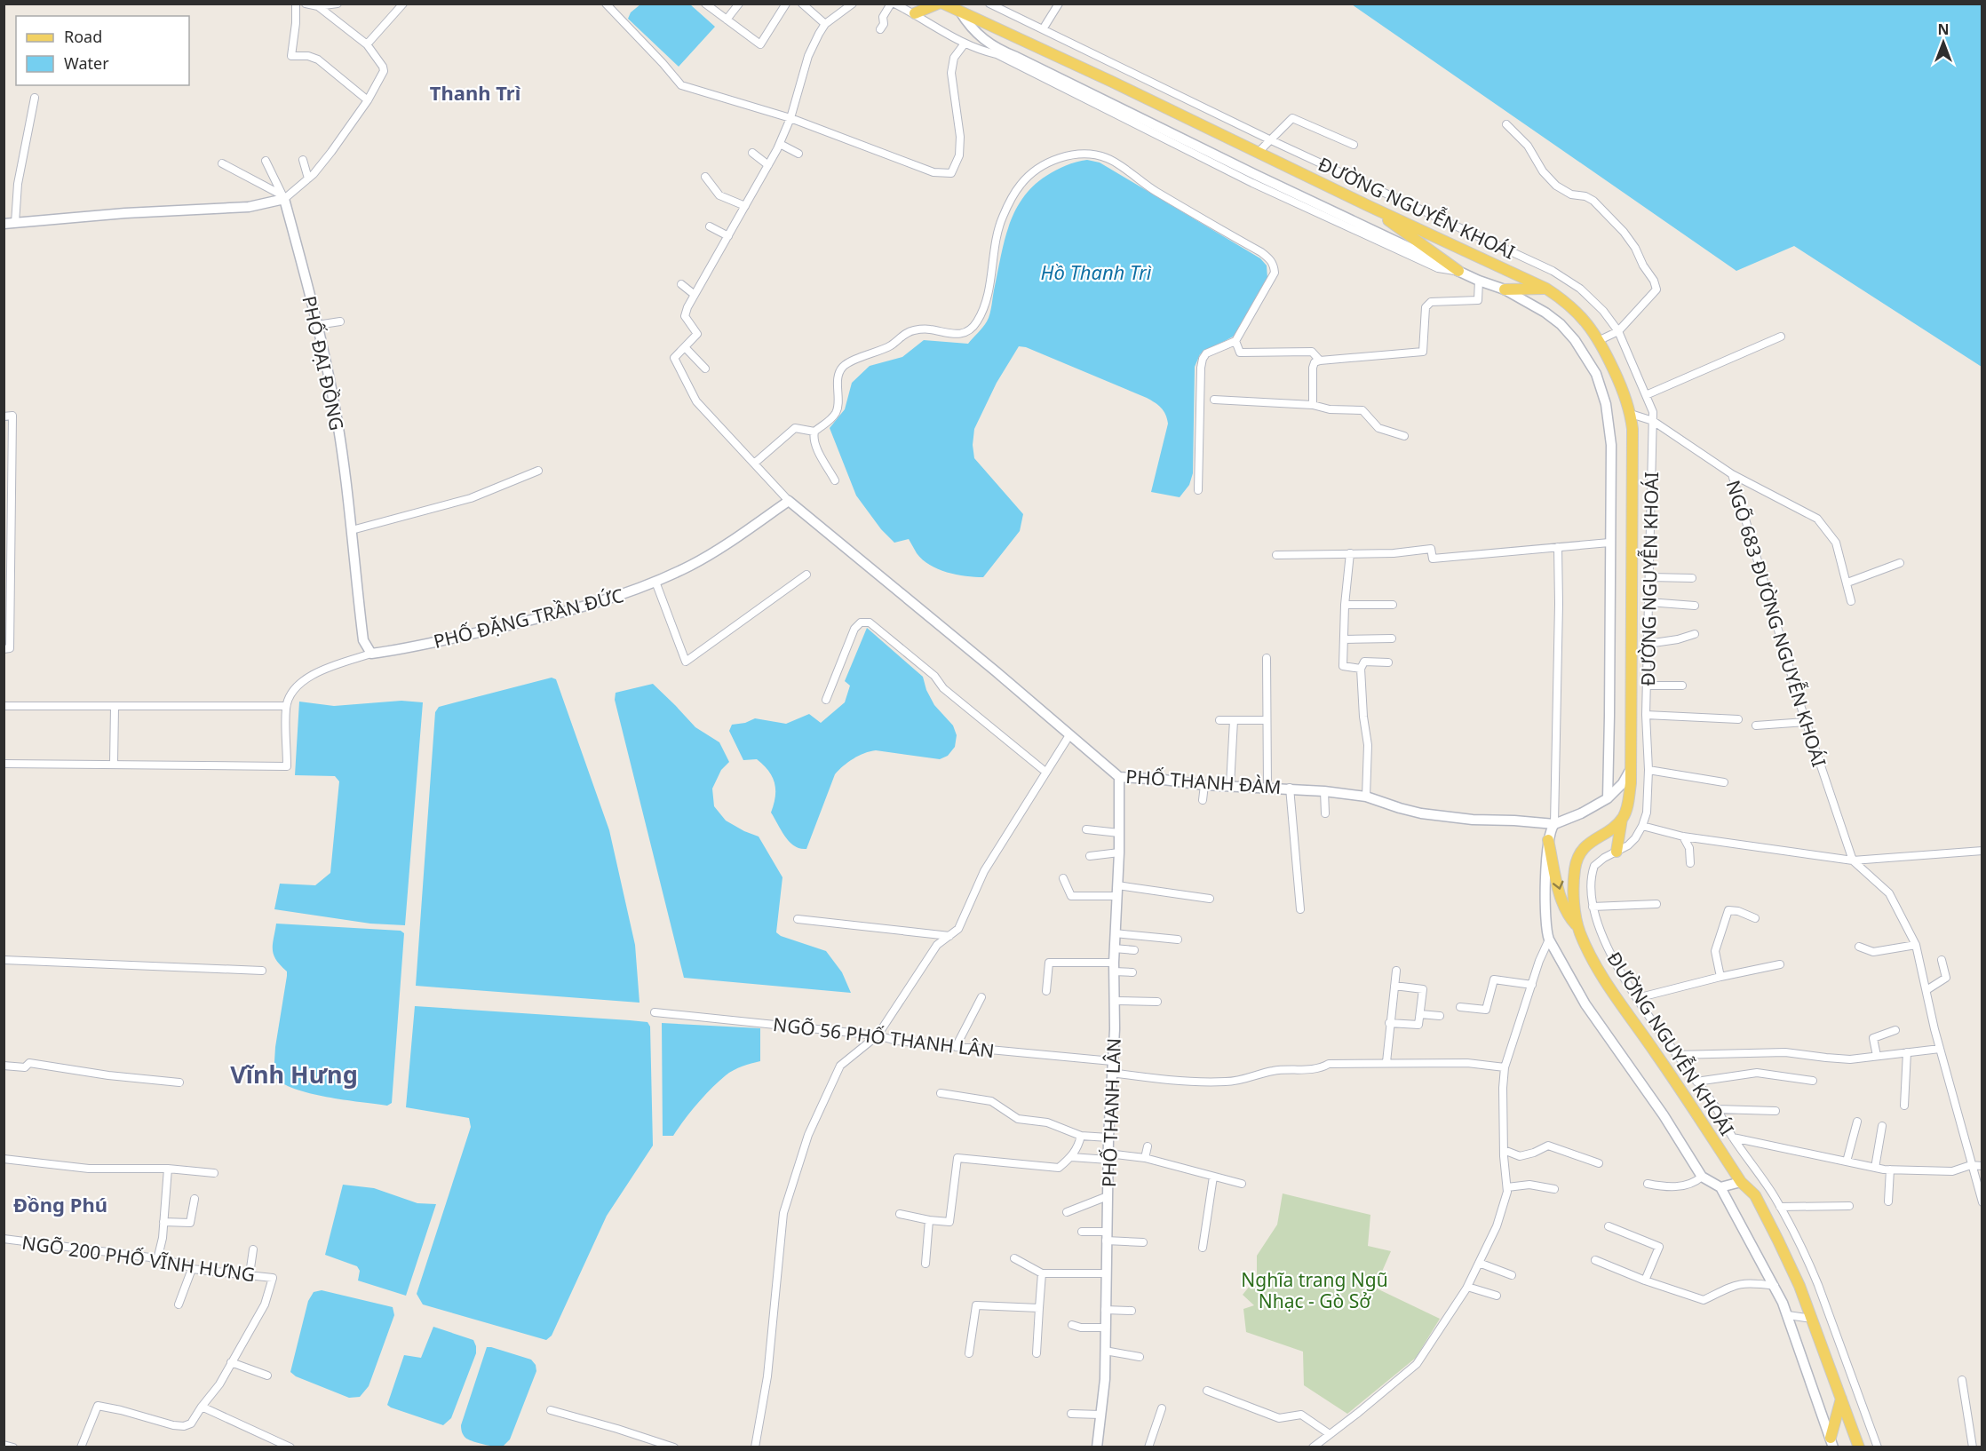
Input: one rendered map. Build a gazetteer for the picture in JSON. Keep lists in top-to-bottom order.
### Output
{
  "streets": {
    "main road": ["ĐƯỜNG NGUYỄN KHOÁI"],
    "street": [
      "PHỐ ĐẠI ĐỒNG",
      "PHỐ ĐẶNG TRẦN ĐỨC",
      "NGÕ 683 ĐƯỜNG NGUYỄN KHOÁI",
      "PHỐ THANH ĐÀM",
      "NGÕ 56 PHỐ THANH LÂN",
      "PHỐ THANH LÂN",
      "NGÕ 200 PHỐ VĨNH HƯNG"
    ]
  },
  "crossings": [
    ["ĐƯỜNG NGUYỄN KHOÁI", "NGÕ 683 ĐƯỜNG NGUYỄN KHOÁI"],
    ["ĐƯỜNG NGUYỄN KHOÁI", "PHỐ THANH ĐÀM"],
    ["PHỐ ĐẶNG TRẦN ĐỨC", "PHỐ THANH ĐÀM"],
    ["PHỐ THANH ĐÀM", "PHỐ THANH LÂN"],
    ["NGÕ 56 PHỐ THANH LÂN", "PHỐ THANH LÂN"]
  ],
  "districts": ["Thanh Trì", "Vĩnh Hưng", "Đồng Phú"],
  "water": ["Hồ Thanh Trì"],
  "parks": ["Nghĩa trang Ngũ Nhạc - Gò Sở"],
  "legend": ["Road", "Water"],
  "north": "top"
}
